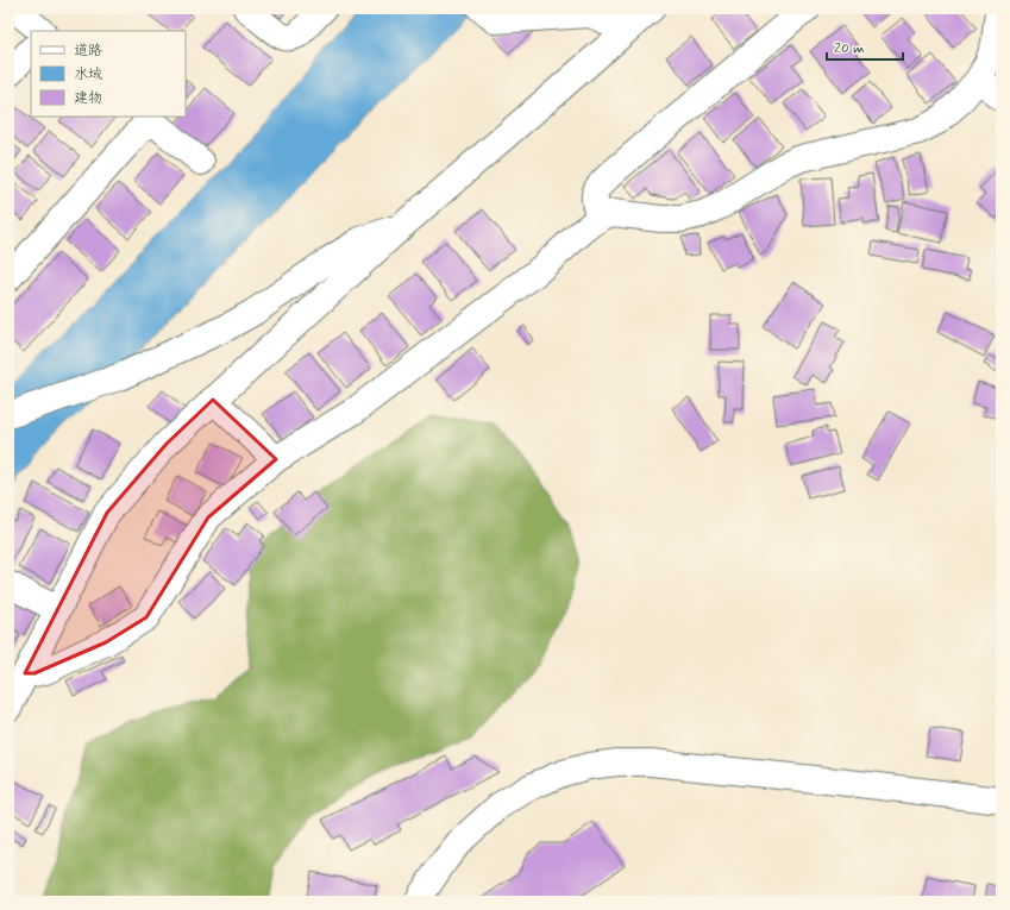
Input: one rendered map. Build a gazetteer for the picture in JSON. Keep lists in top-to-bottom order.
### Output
{
  "legend": ["道路", "水域", "建物"],
  "scale_bar": "20 m"
}
